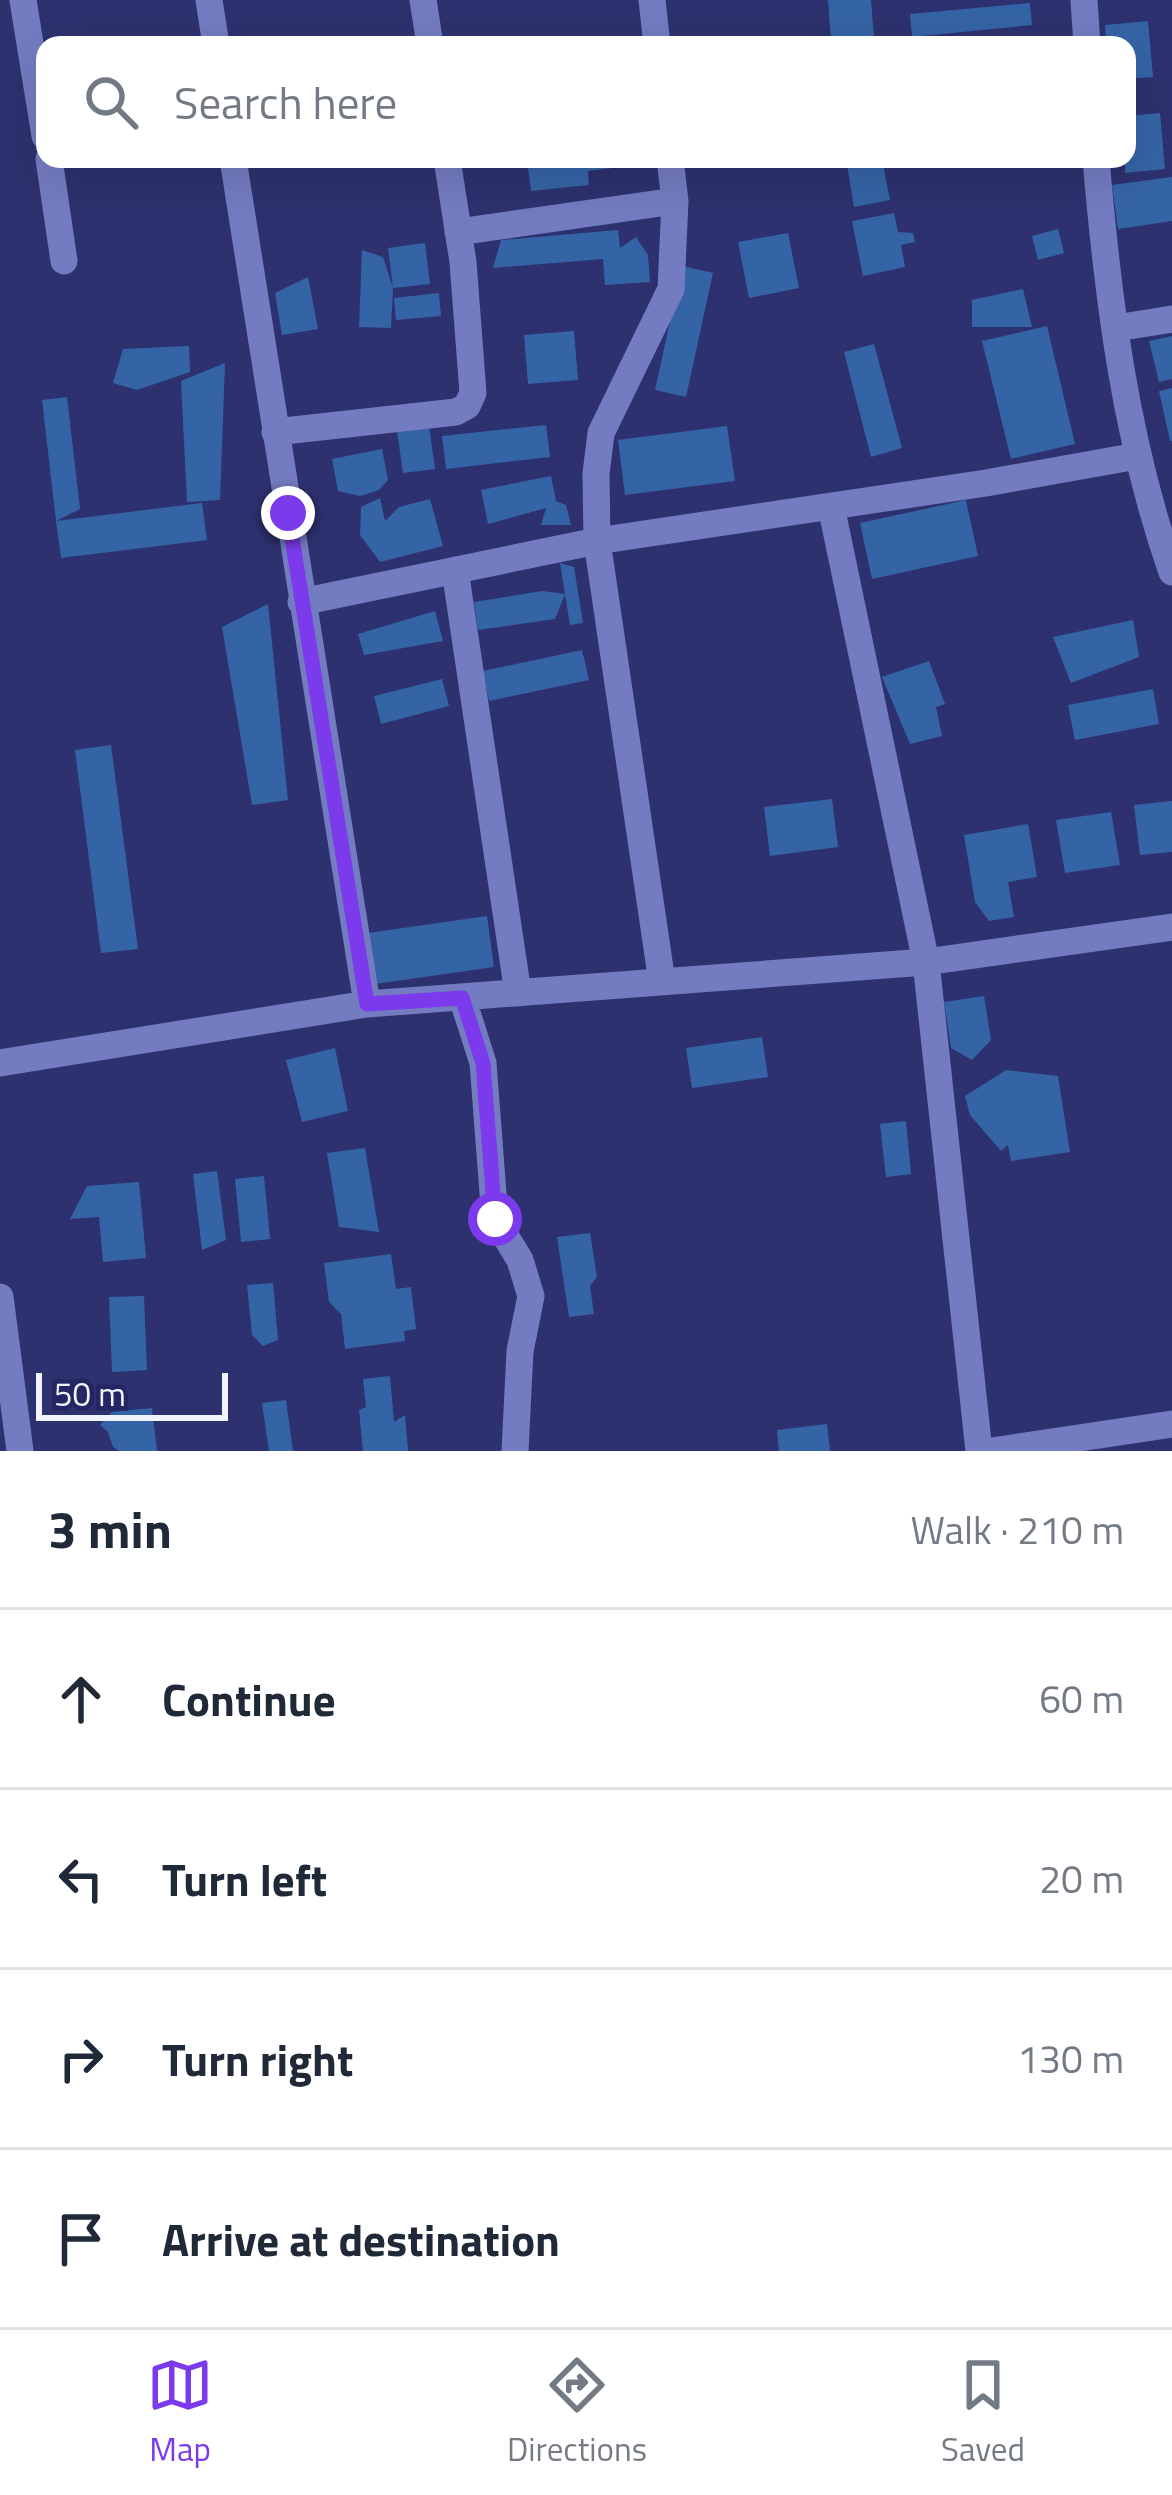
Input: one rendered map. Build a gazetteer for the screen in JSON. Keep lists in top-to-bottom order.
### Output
{
  "scale_bar": "50 m",
  "page": {
    "search": "Search here",
    "scale": "50 m",
    "heading": ["3 min", "Walk · 210 m"],
    "list": [
      ["Continue", "60 m"],
      ["Turn left", "20 m"],
      ["Turn right", "130 m"],
      "Arrive at destination"
    ],
    "nav": ["Map", "Directions", "Saved"]
  }
}
